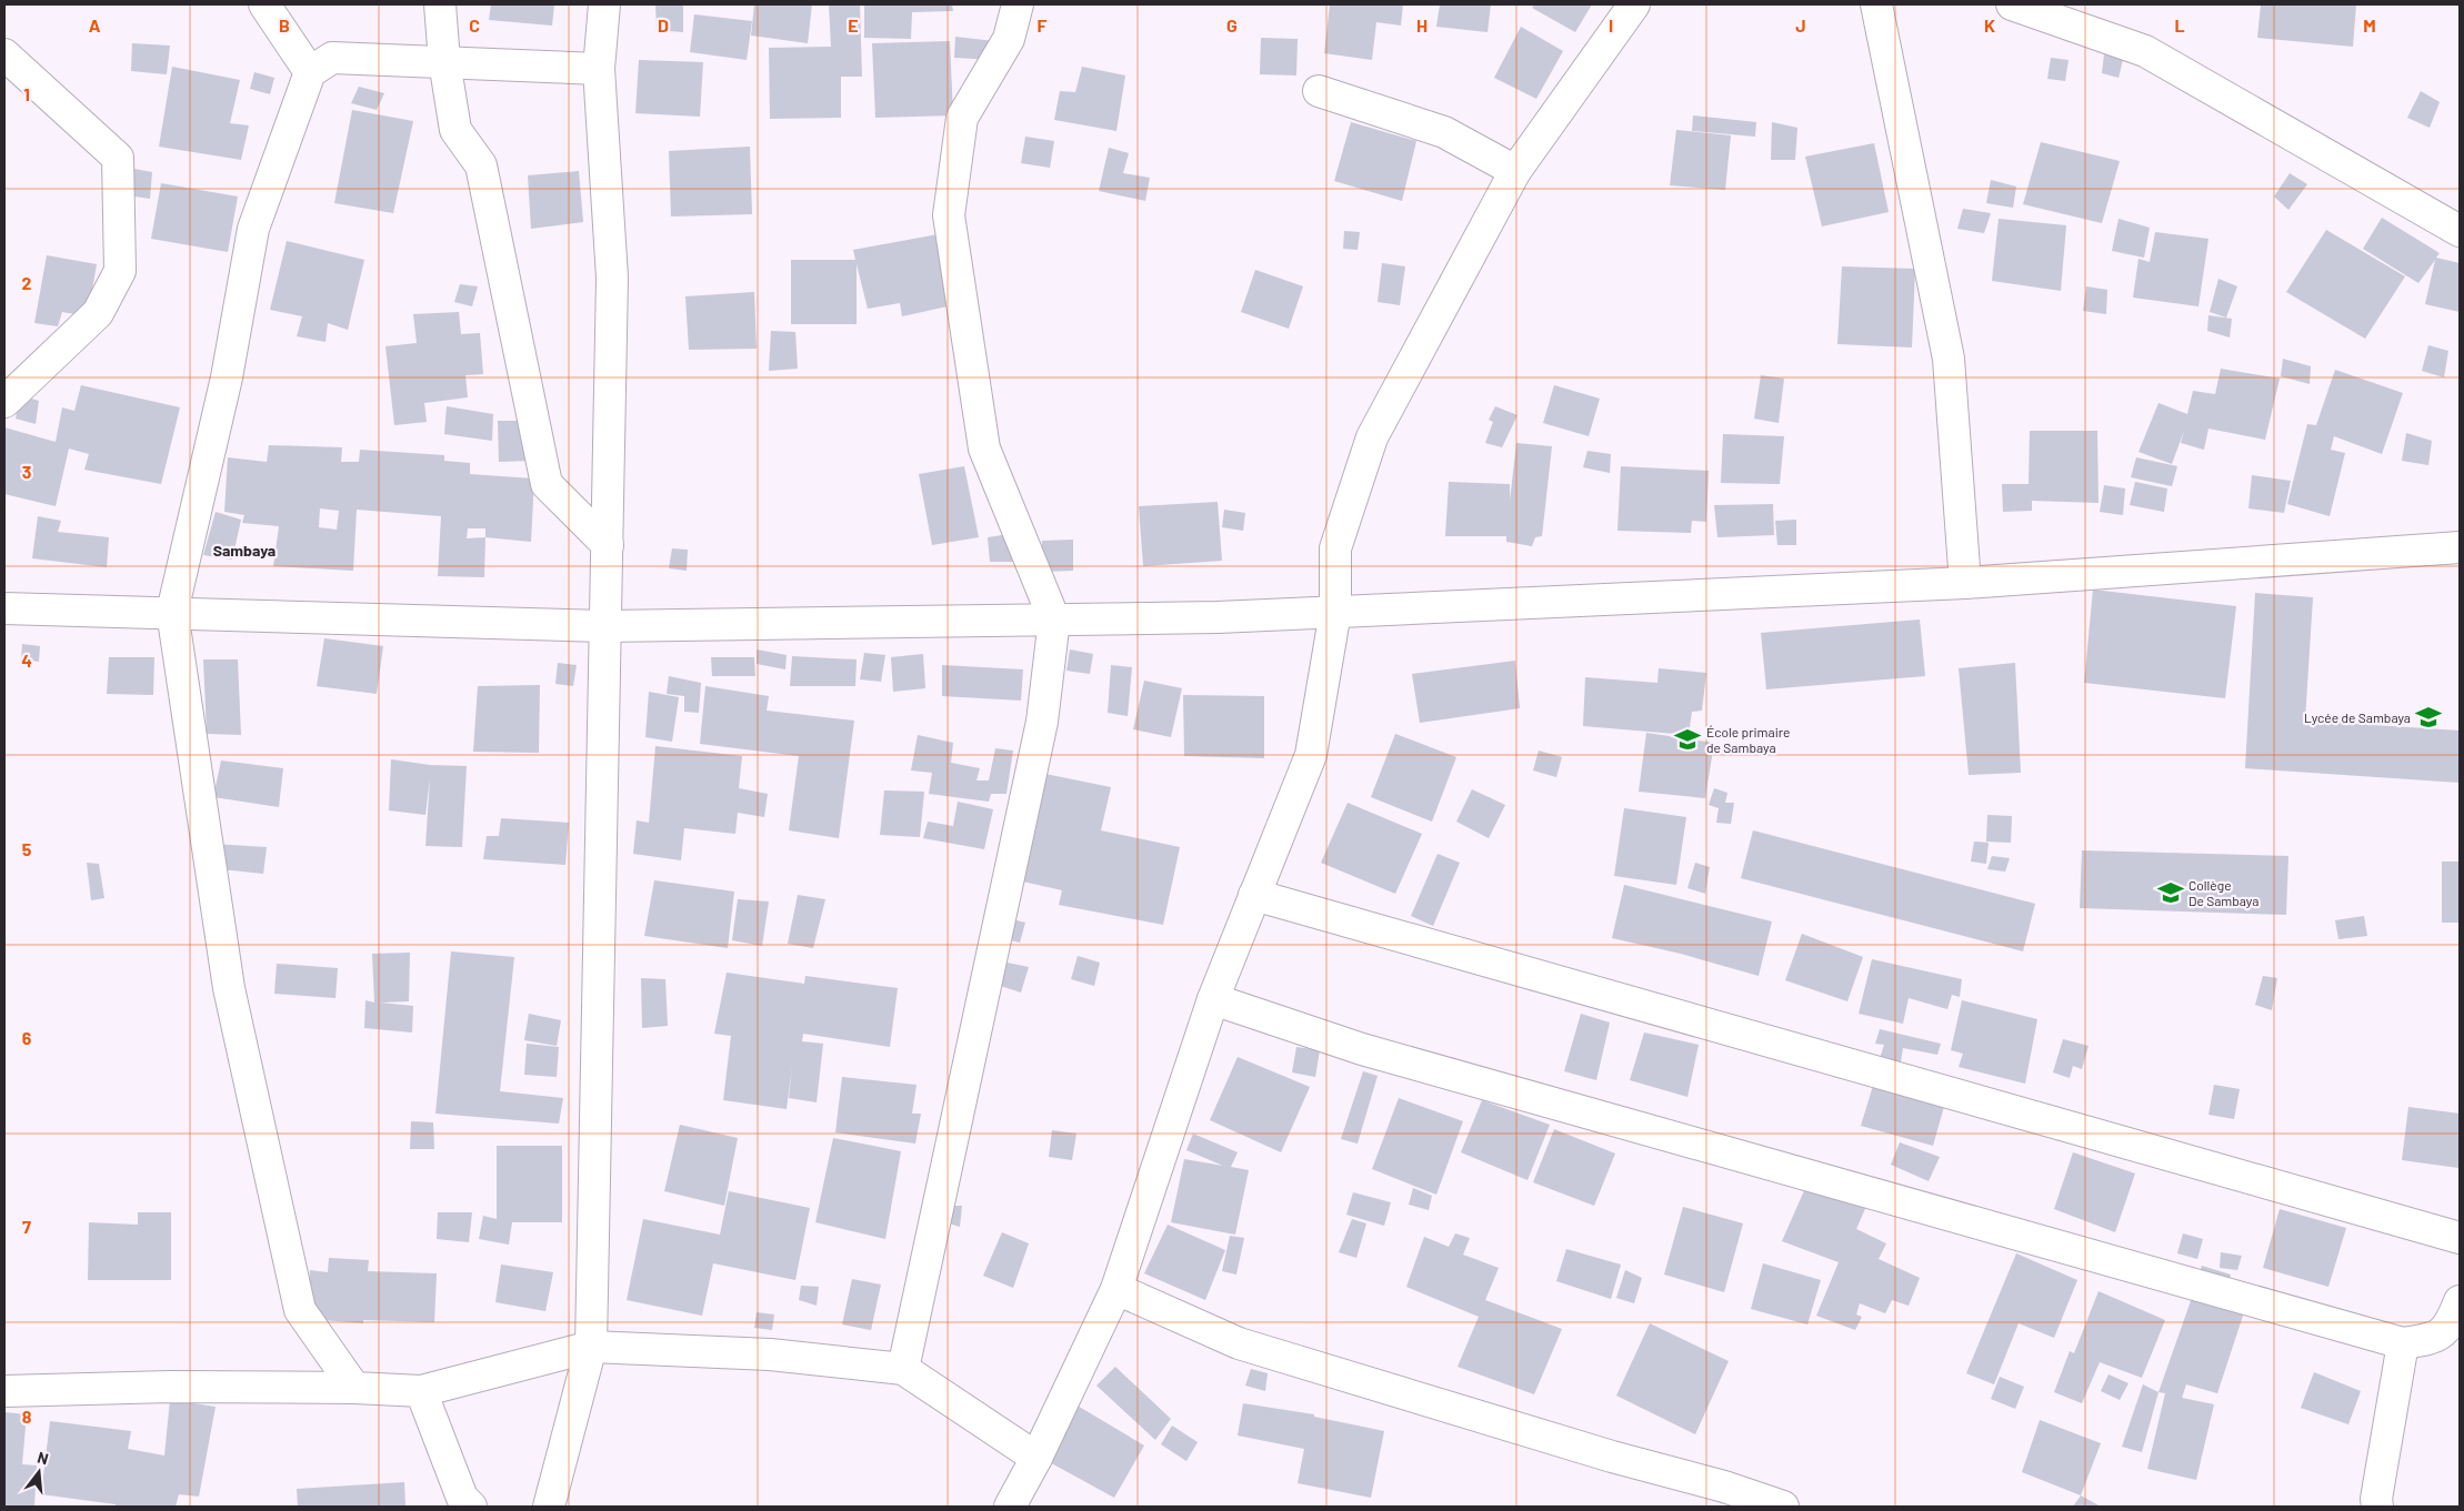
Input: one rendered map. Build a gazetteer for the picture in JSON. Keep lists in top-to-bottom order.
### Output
{
  "districts": ["Sambaya"],
  "places": {
    "school or university": ["Lycée de Sambaya", "École primaire de Sambaya", "Collège De Sambaya"]
  },
  "north": "top",
  "grid": {
    "columns": [
      "A",
      "B",
      "C",
      "D",
      "E",
      "F",
      "G",
      "H",
      "I",
      "J",
      "K",
      "L",
      "M"
    ],
    "rows": [
      "1",
      "2",
      "3",
      "4",
      "5",
      "6",
      "7",
      "8"
    ]
  }
}
